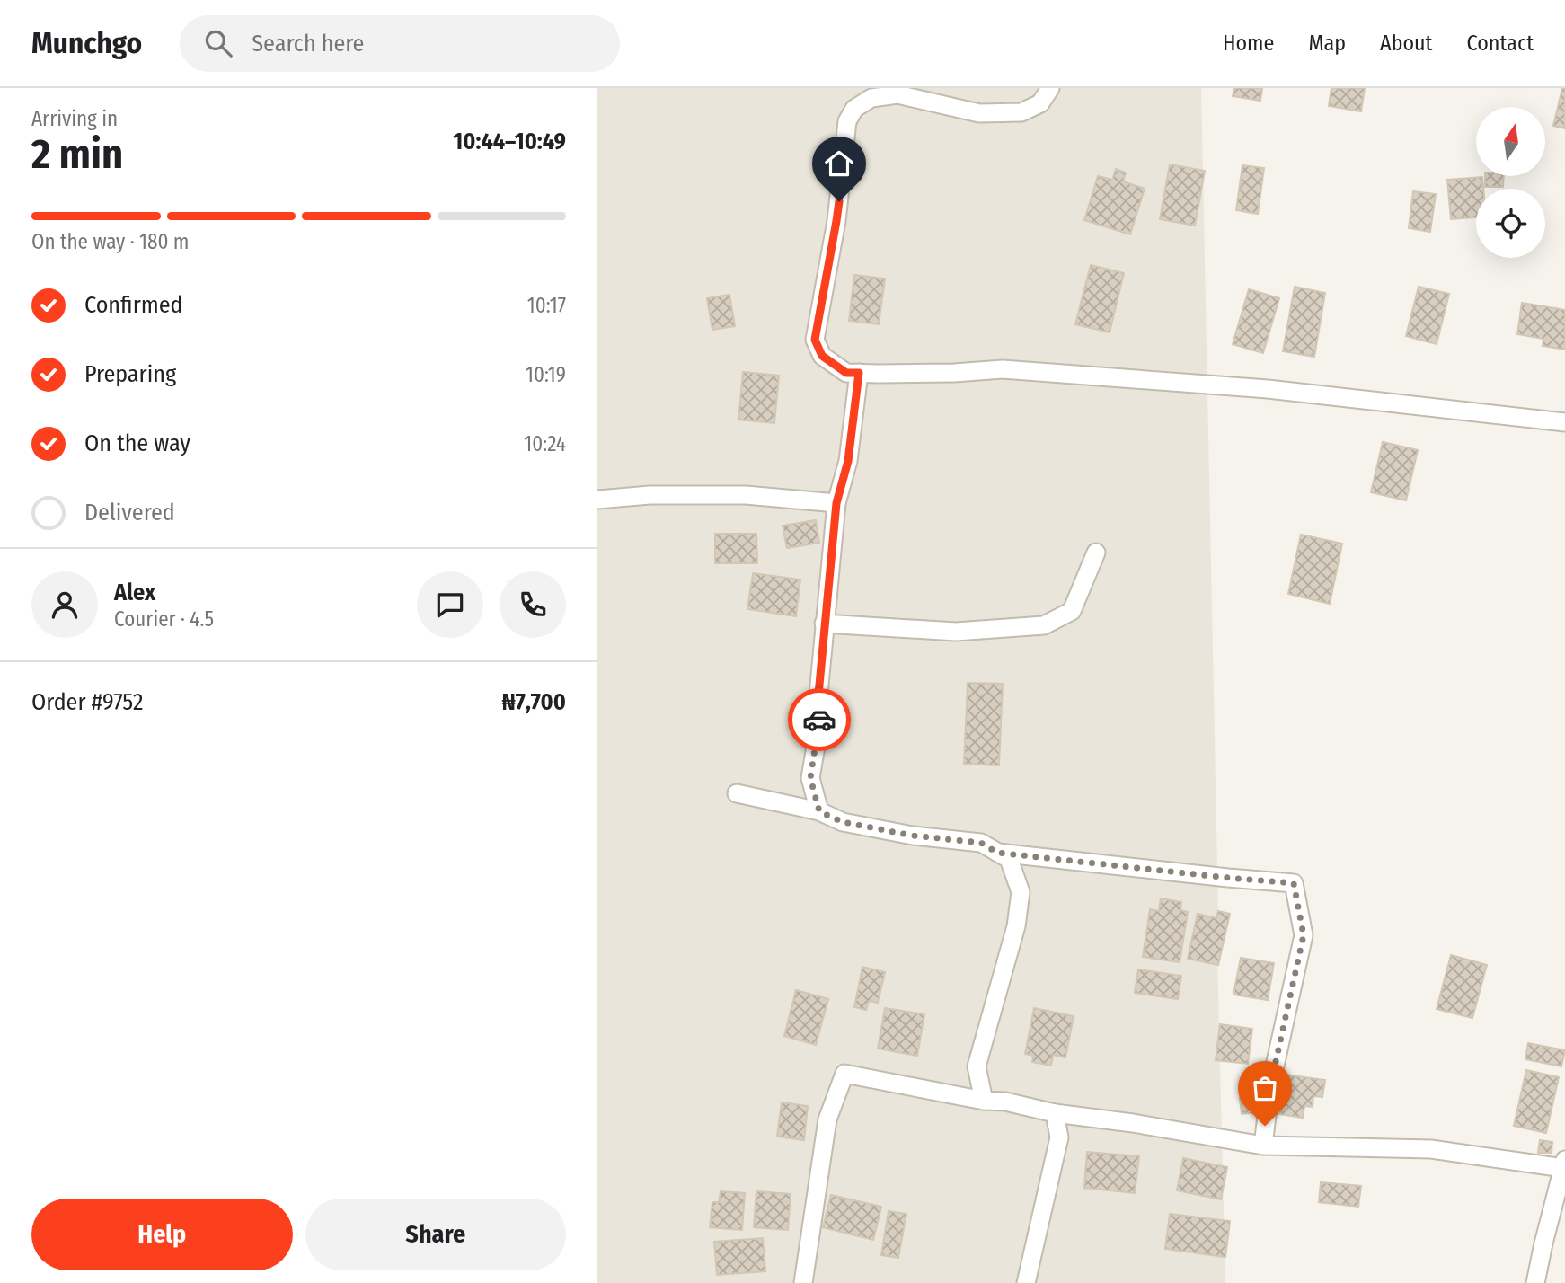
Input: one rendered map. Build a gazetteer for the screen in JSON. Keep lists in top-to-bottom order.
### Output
{
  "north": "top",
  "page": {
    "header": "Munchgo",
    "search": "Search here",
    "nav": [
      "Home",
      "Map",
      "About",
      "Contact"
    ],
    "heading": ["2 min", "Arriving in", "10:44–10:49"],
    "panel": [
      "Alex",
      "Courier · 4.5",
      "Order #9752",
      "₦7,700"
    ],
    "bar": "On the way · 180 m",
    "list": [
      ["Confirmed", "10:17"],
      ["Preparing", "10:19"],
      ["On the way", "10:24"],
      "Delivered"
    ],
    "buttons": ["Help", "Share"]
  }
}
